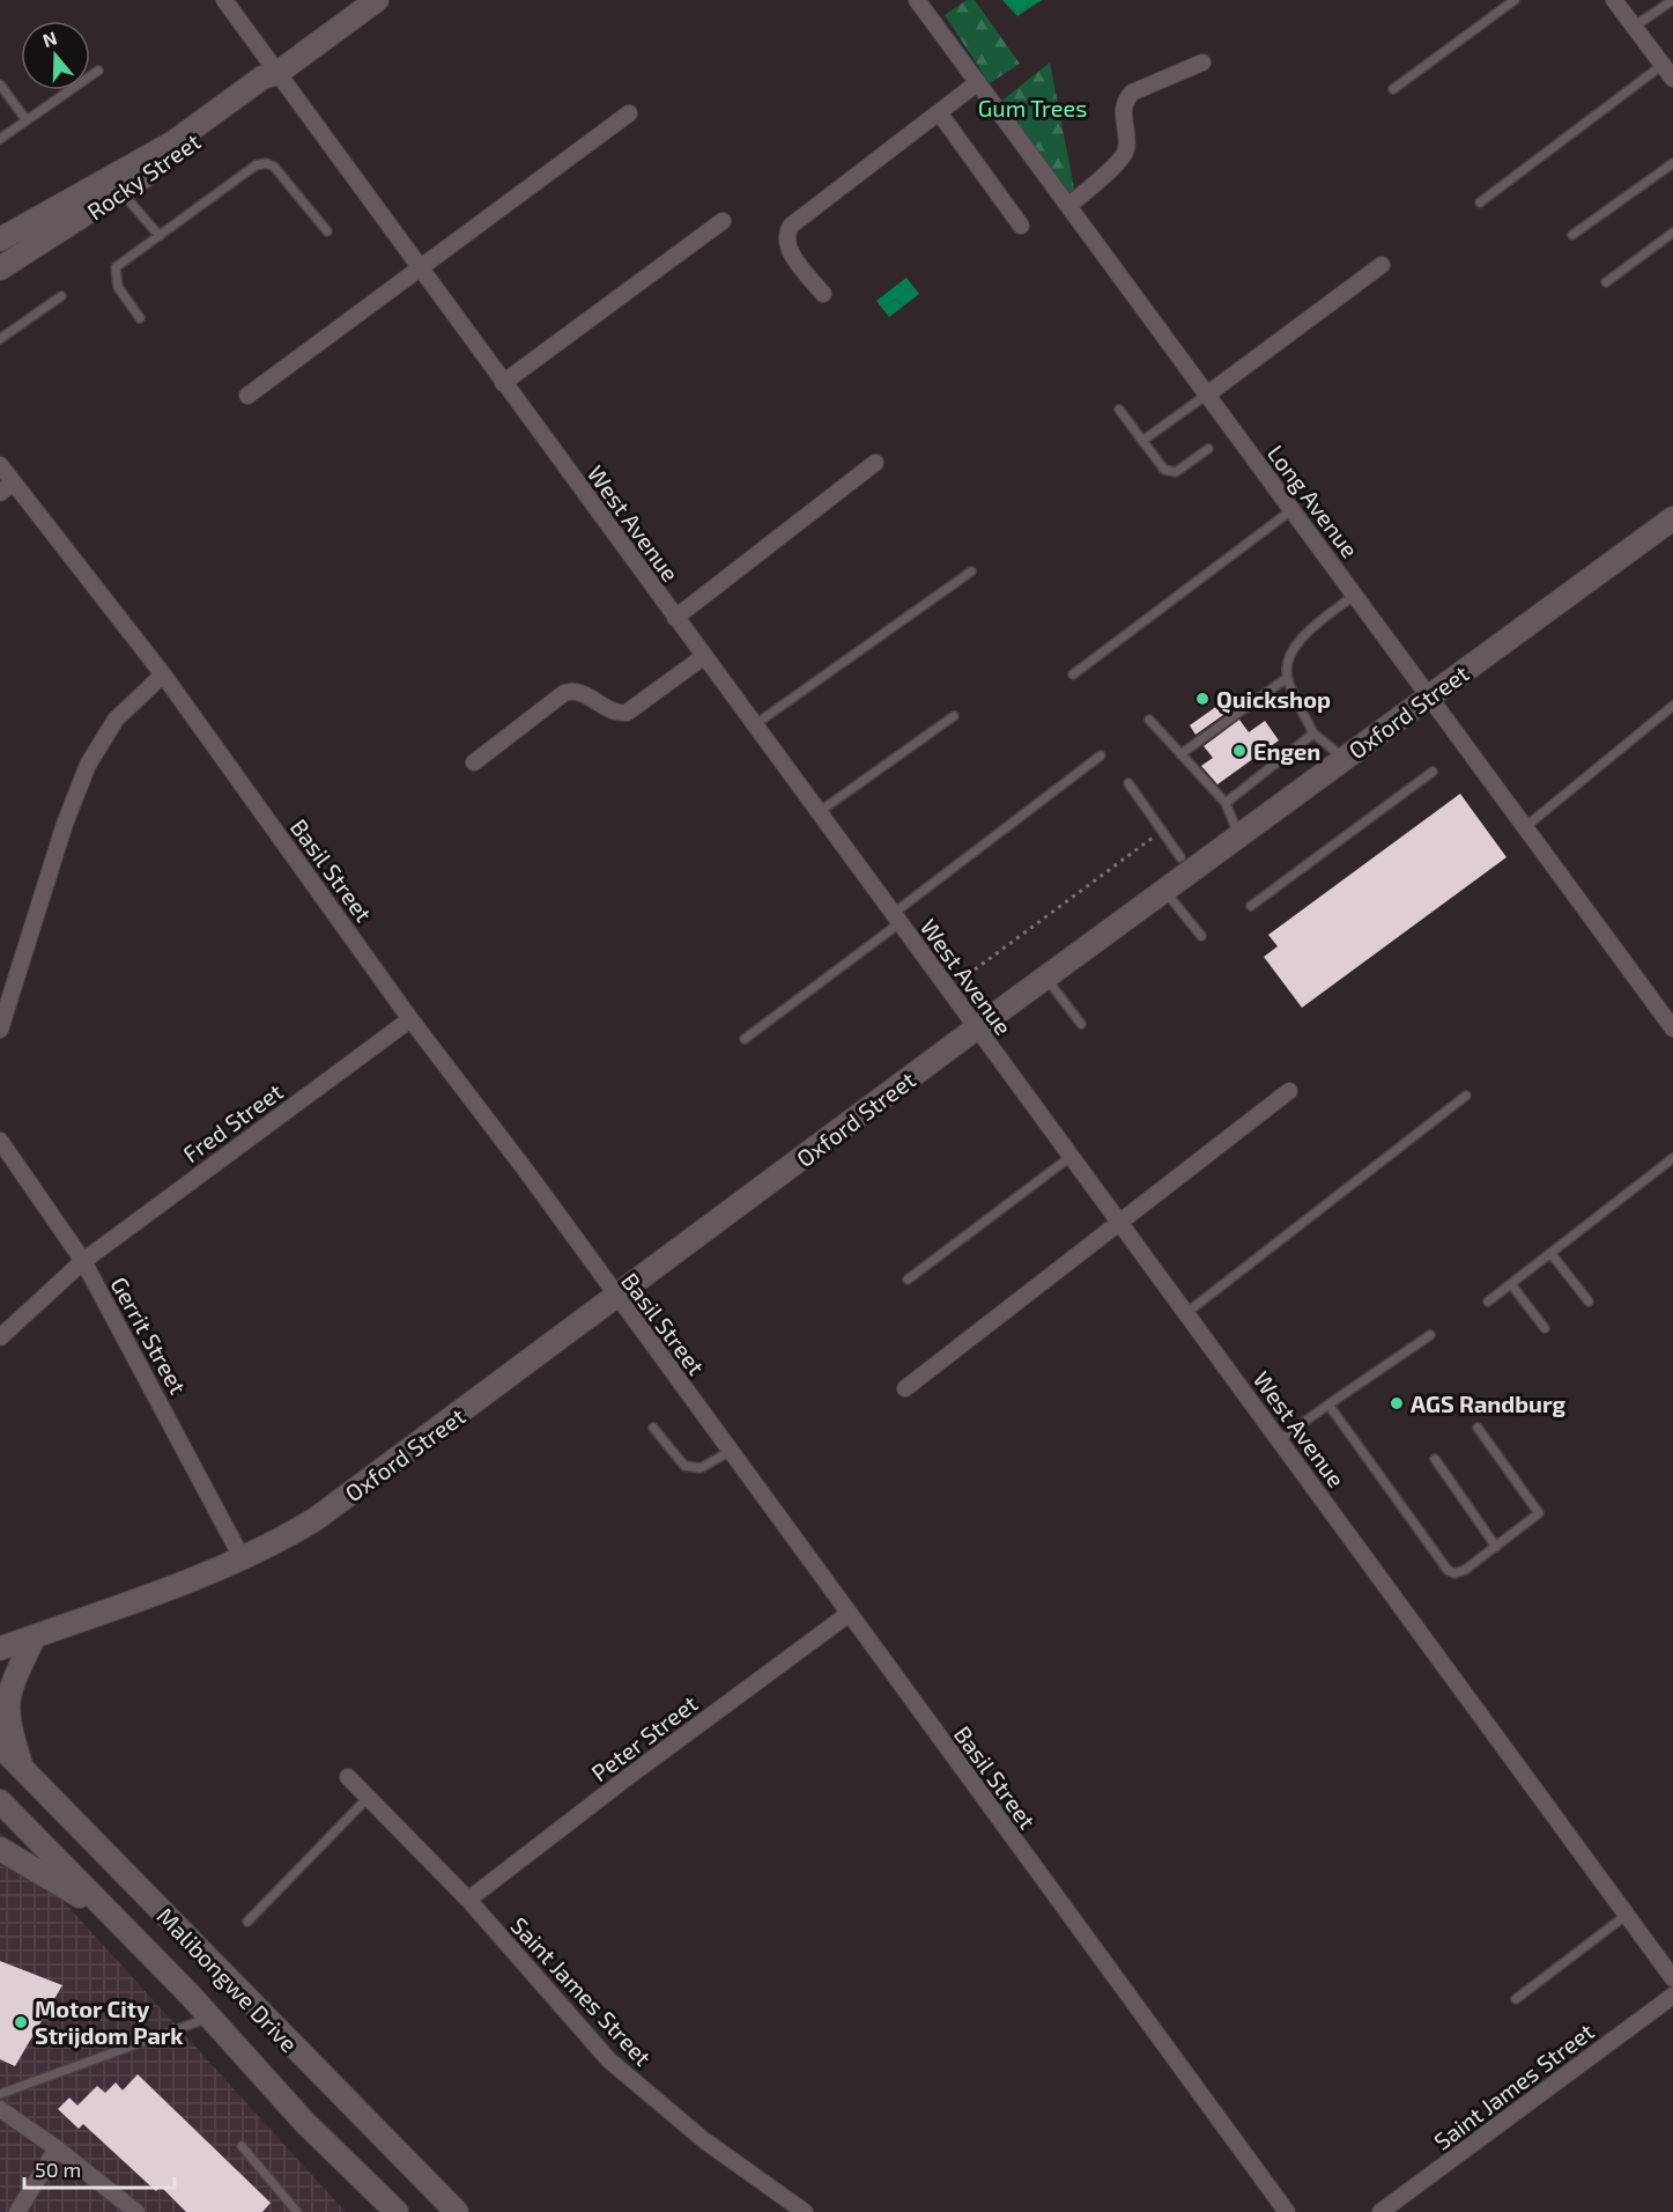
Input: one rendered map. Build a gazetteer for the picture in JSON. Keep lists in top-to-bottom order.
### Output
{
  "streets": {
    "street": [
      "Rocky Street",
      "Long Avenue",
      "West Avenue",
      "Oxford Street",
      "Basil Street",
      "Fred Street",
      "Gerrit Street",
      "Peter Street",
      "Malibongwe Drive",
      "Saint James Street"
    ]
  },
  "crossings": [
    ["Rocky Street", "West Avenue"],
    ["Long Avenue", "Oxford Street"],
    ["West Avenue", "Oxford Street"],
    ["Oxford Street", "Basil Street"],
    ["Oxford Street", "Gerrit Street"],
    ["Basil Street", "Fred Street"],
    ["Basil Street", "Peter Street"],
    ["Fred Street", "Gerrit Street"],
    ["Peter Street", "Saint James Street"]
  ],
  "parks": ["Gum Trees"],
  "places": [
    "Quickshop",
    "Engen",
    "AGS Randburg",
    "Motor City Strijdom Park"
  ],
  "scale_bar": "50 m",
  "north": "top"
}
